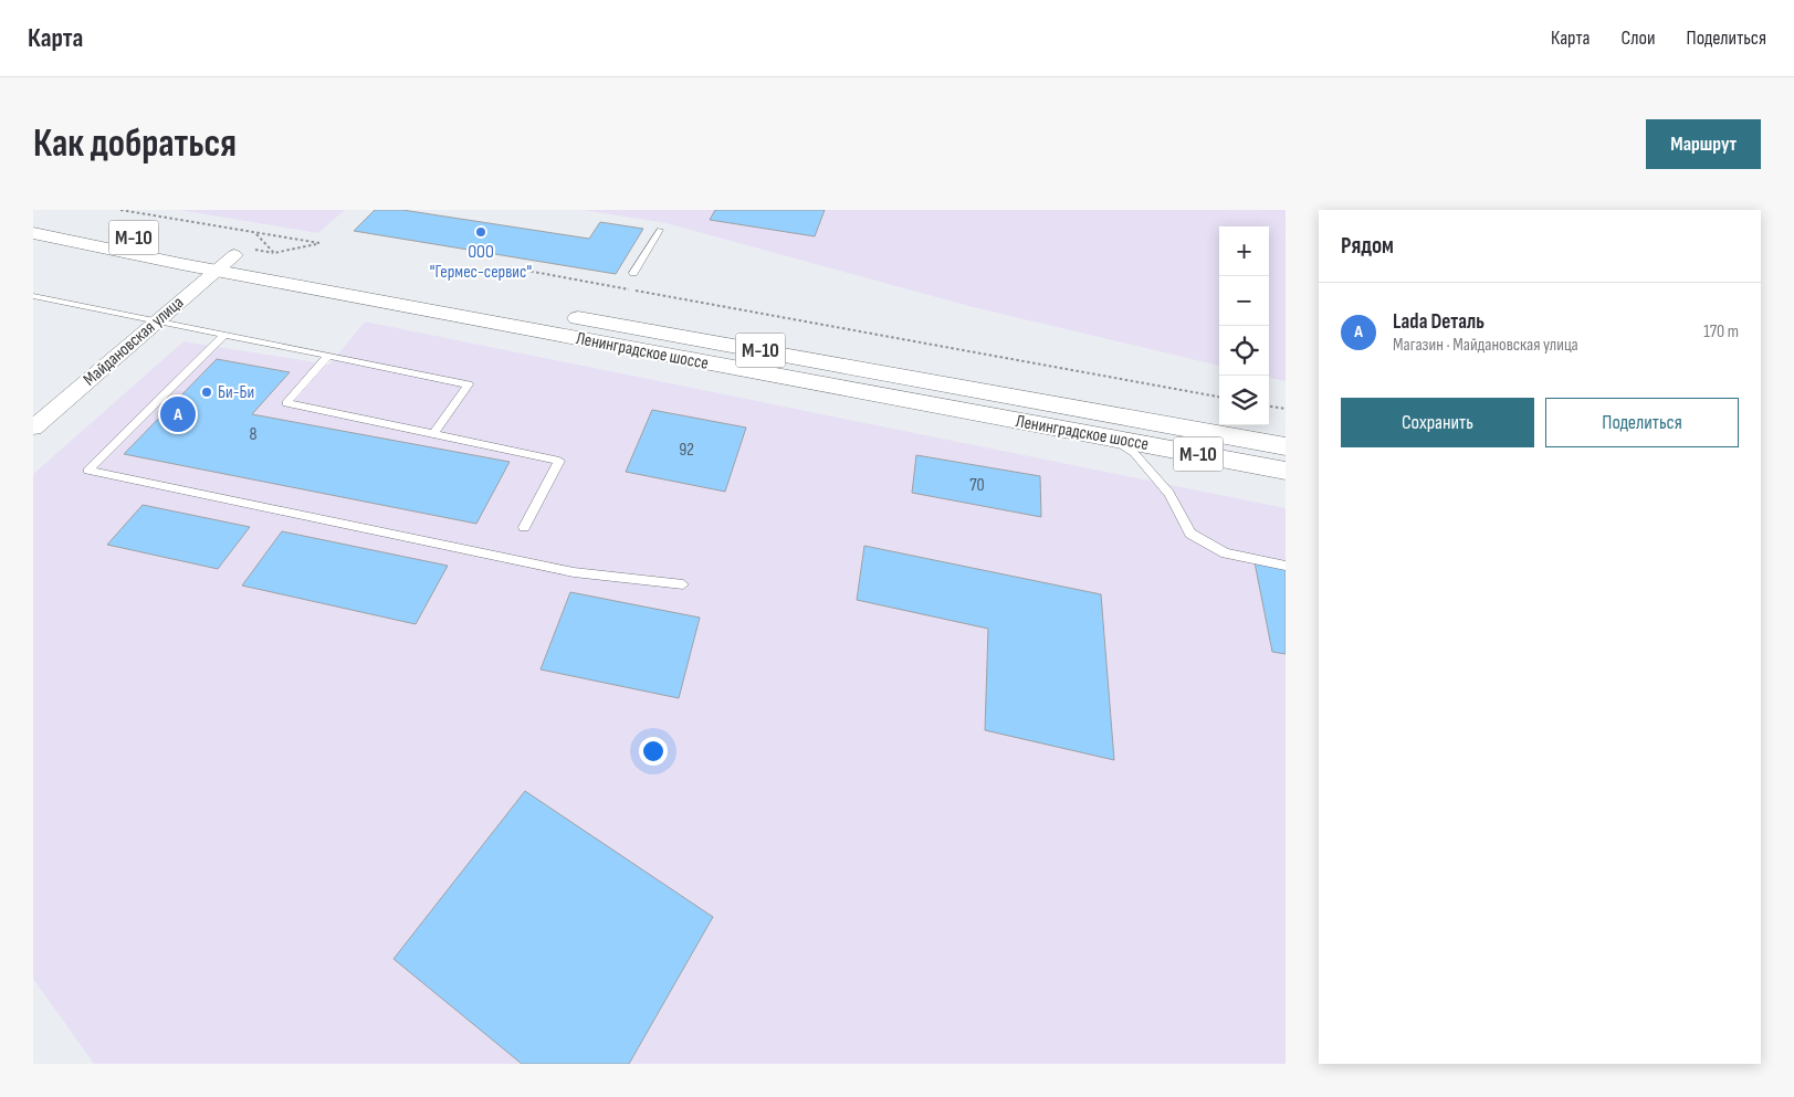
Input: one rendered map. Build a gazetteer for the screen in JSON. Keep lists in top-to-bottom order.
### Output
{
  "streets": {
    "highway": ["М-10", "Ленинградское шоссе"],
    "street": ["Майдановская улица"]
  },
  "crossings": [
    ["Майдановская улица", "Ленинградское шоссе"]
  ],
  "places": ["ООО \"Гермес-сервис\"", "Би-Би"],
  "house_numbers": ["8", "92", "70"],
  "page": {
    "header": "Карта",
    "nav": ["Карта", "Слои", "Поделиться"],
    "buttons": [
      "Маршрут",
      ["Сохранить", "Поделиться"]
    ],
    "title": "Как добраться",
    "heading": "Рядом",
    "map_buttons": ["+", "−"],
    "list": [
      {
        "mark": "A",
        "name": "Lada Dеталь",
        "note": "Магазин · Майдановская улица",
        "value": "170 m"
      }
    ],
    "pins": "A"
  }
}
